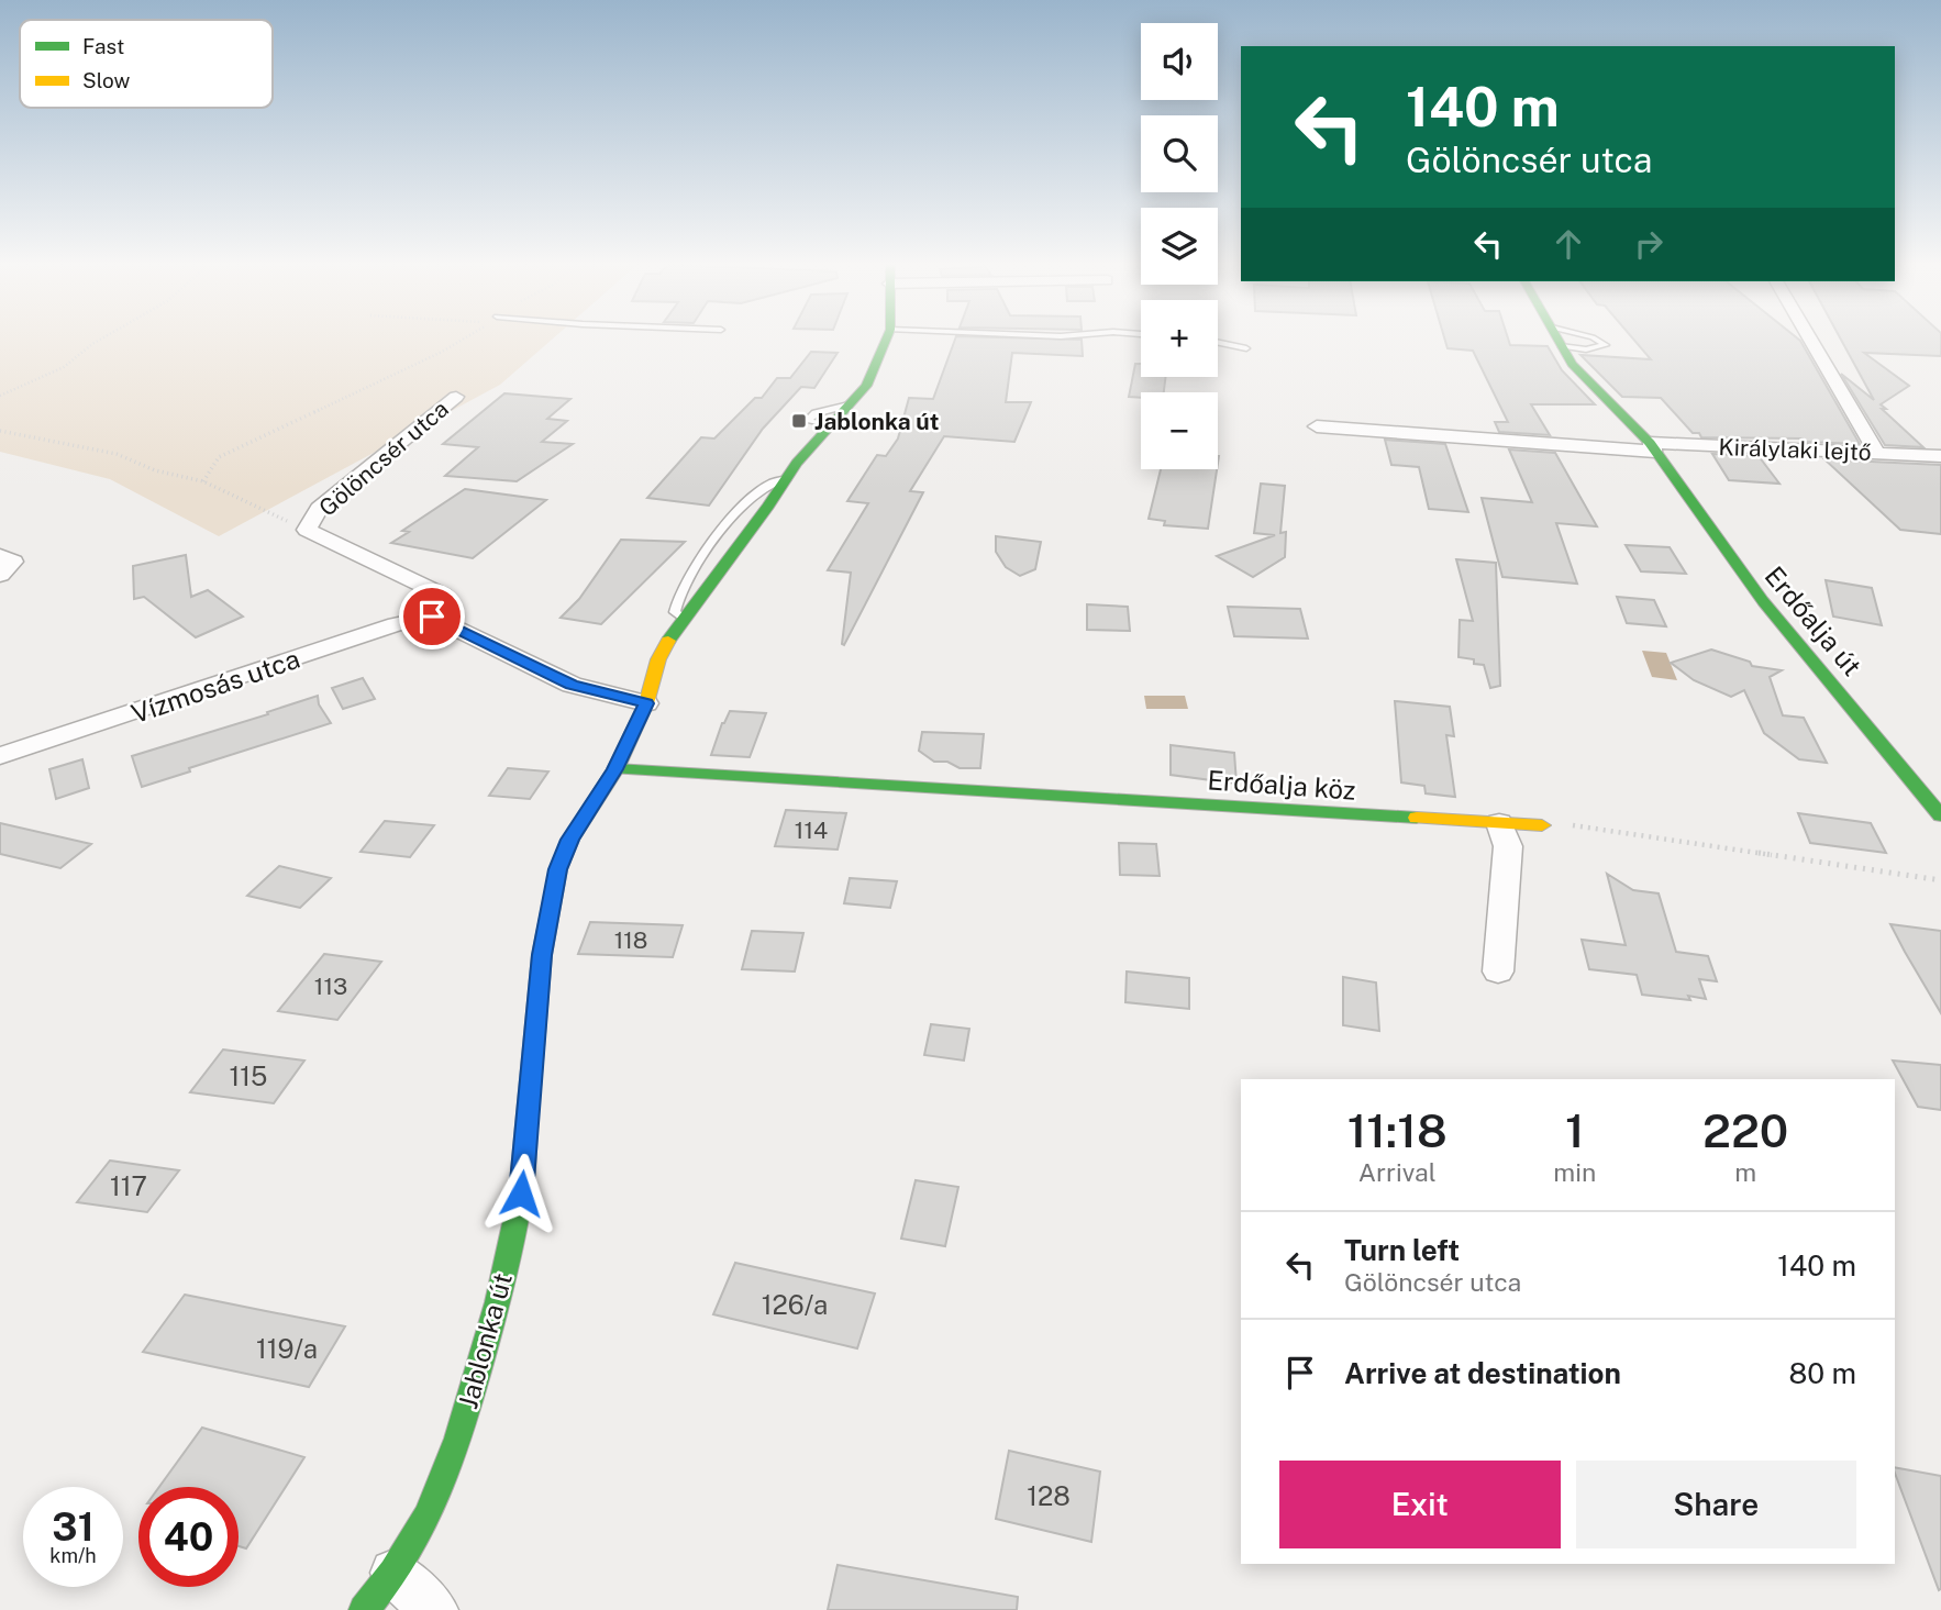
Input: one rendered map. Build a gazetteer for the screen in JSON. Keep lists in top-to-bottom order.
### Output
{
  "streets": {
    "street": [
      "Királylaki lejtő",
      "Gölöncsér utca",
      "Erdőalja út",
      "Vízmosás utca",
      "Erdőalja köz",
      "Jablonka út"
    ]
  },
  "crossings": [
    ["Királylaki lejtő", "Erdőalja út"],
    ["Gölöncsér utca", "Vízmosás utca"],
    ["Erdőalja köz", "Jablonka út"]
  ],
  "places": {
    "transit": ["Jablonka út"]
  },
  "house_numbers": [
    "114",
    "118",
    "113",
    "115",
    "117",
    "126/a",
    "119/a",
    "128"
  ],
  "legend": ["Fast", "Slow"],
  "page": {
    "map_buttons": ["+", "−"],
    "turn": ["140 m", "Gölöncsér utca"],
    "eta": [
      "11:18",
      "Arrival",
      "1",
      "min",
      "220",
      "m"
    ],
    "list": [
      {
        "name": "Turn left",
        "note": "Gölöncsér utca",
        "value": "140 m"
      },
      {
        "name": "Arrive at destination",
        "value": "80 m"
      }
    ],
    "buttons": ["Exit", "Share"],
    "speed": "31 km/h",
    "limit": "40"
  }
}
